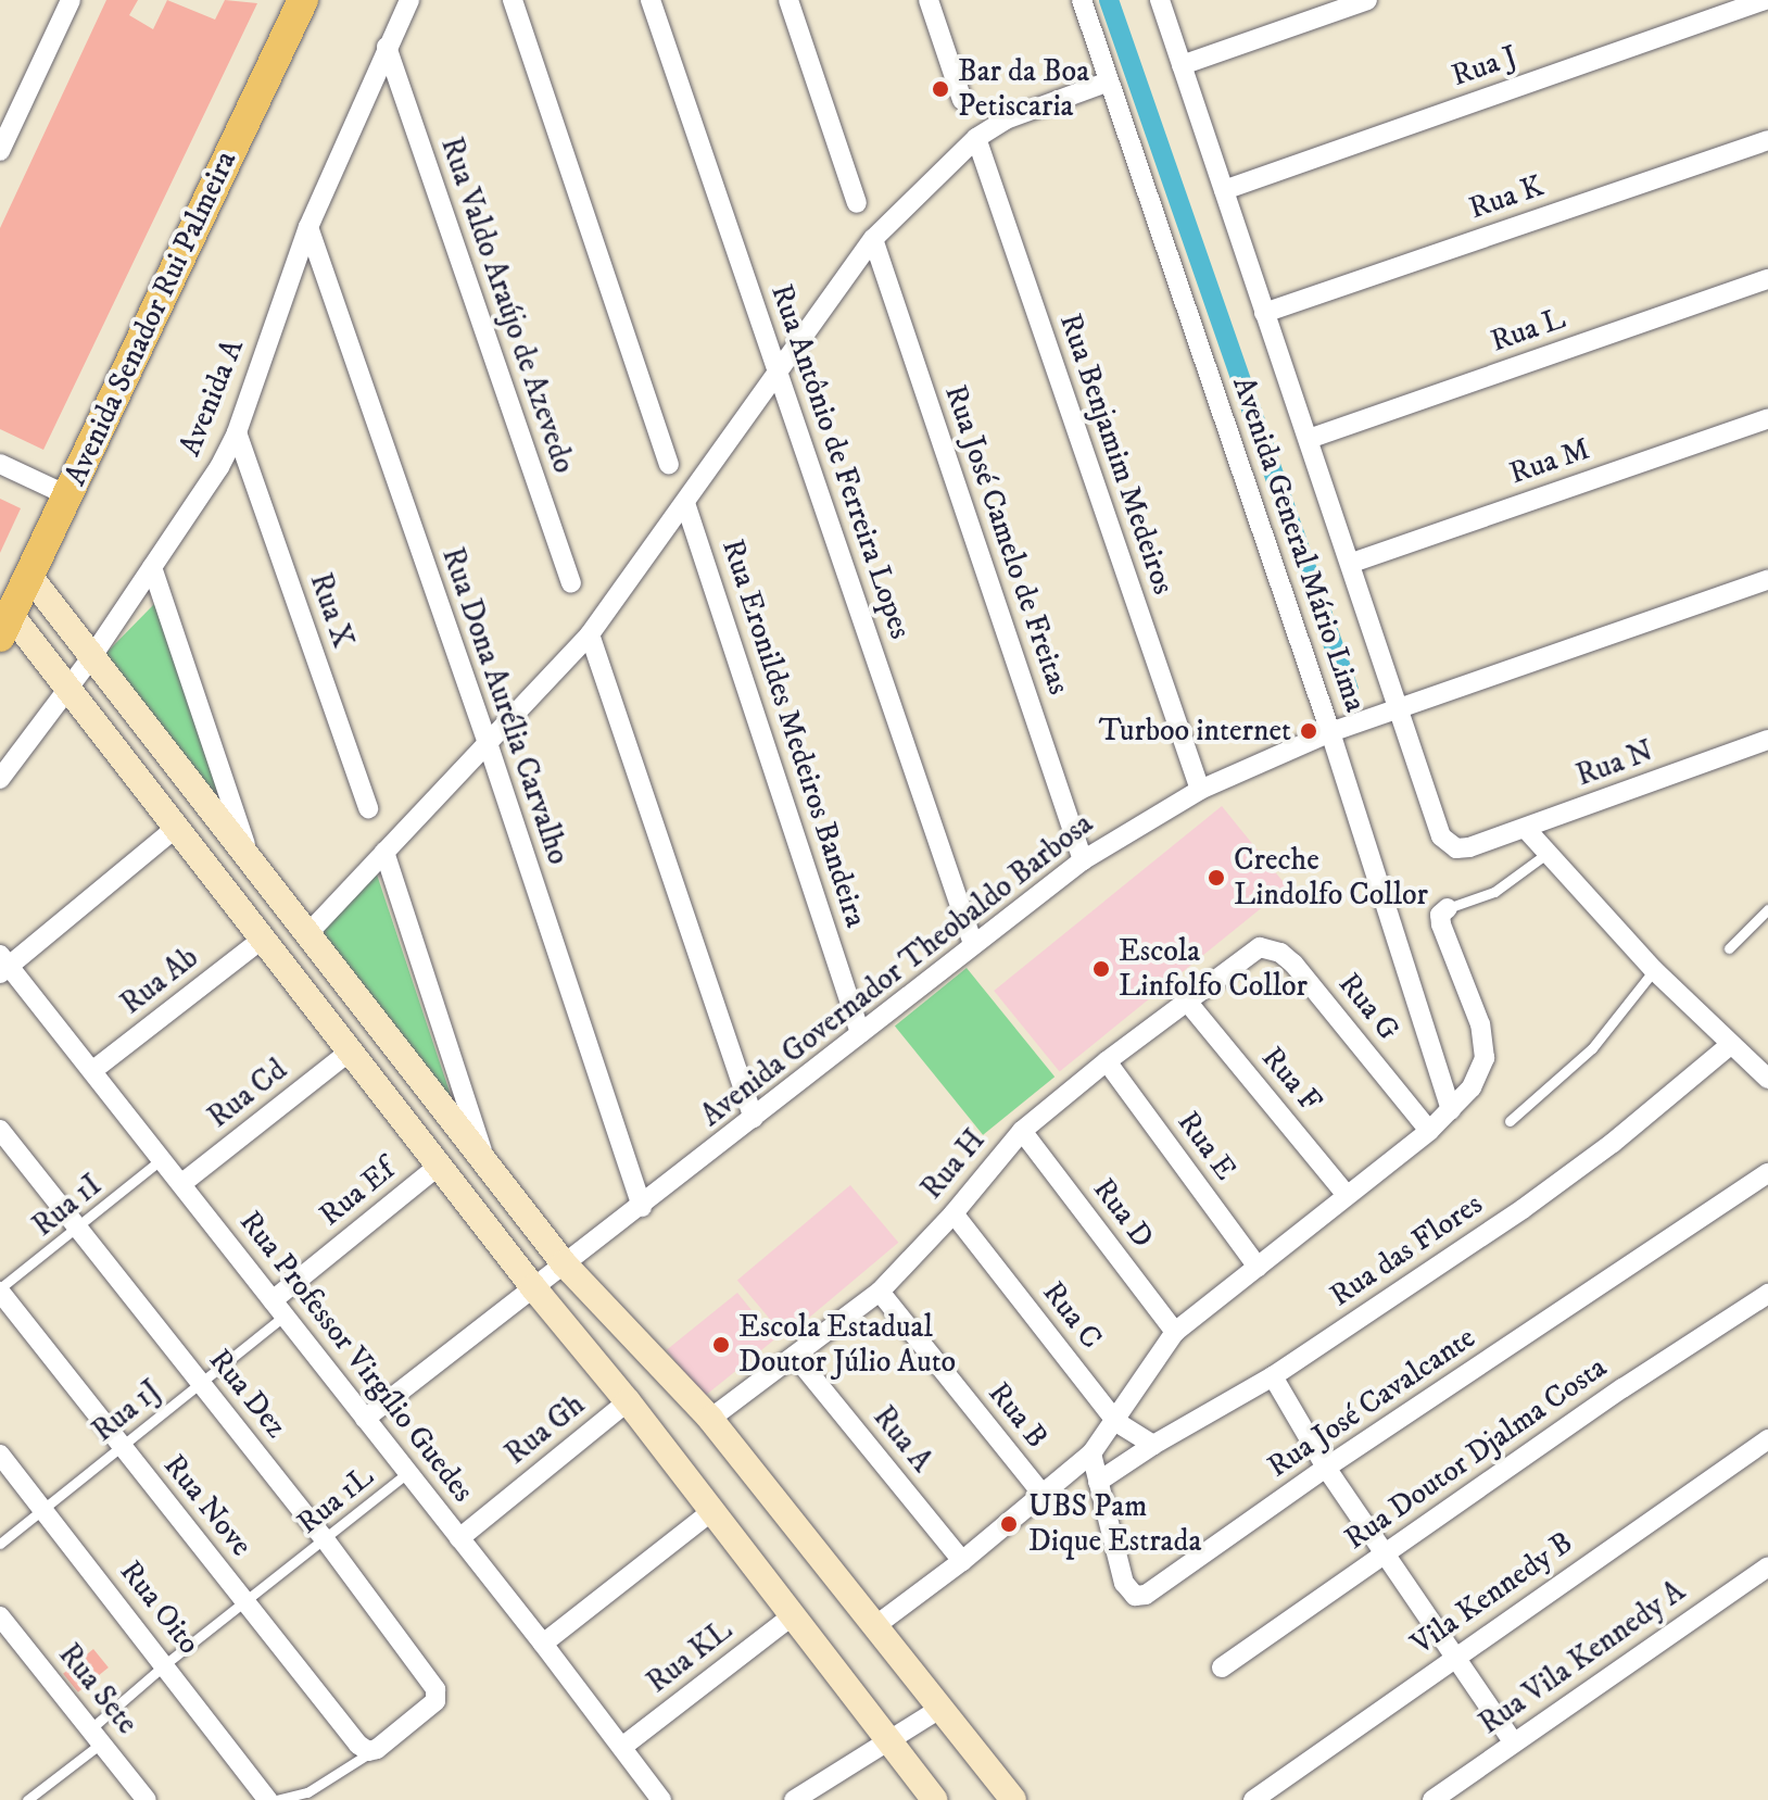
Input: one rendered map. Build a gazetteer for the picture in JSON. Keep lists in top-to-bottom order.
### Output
{
  "streets": {
    "main road": ["Avenida Senador Rui Palmeira"],
    "street": [
      "Rua J",
      "Rua K",
      "Rua Valdo Araújo de Azevedo",
      "Rua L",
      "Avenida A",
      "Rua Benjamim Medeiros",
      "Rua Antônio de Ferreira Lopes",
      "Rua M",
      "Rua José Camelo de Freitas",
      "Avenida General Mário Lima",
      "Rua X",
      "Rua Dona Aurélia Carvalho",
      "Rua Eronildes Medeiros Bandeira",
      "Rua N",
      "Avenida Governador Theobaldo Barbosa",
      "Rua Ab",
      "Rua G",
      "Rua F",
      "Rua Cd",
      "Rua E",
      "Rua H",
      "Rua Ef",
      "Rua D",
      "Rua das Flores",
      "Rua C",
      "Rua Professor Virgílio Guedes",
      "Rua Dez",
      "Rua José Cavalcante",
      "Rua B",
      "Rua Gh",
      "Rua A",
      "Rua Doutor Djalma Costa",
      "Rua Nove",
      "Vila Kennedy B",
      "Rua Oito",
      "Rua KL",
      "Rua Vila Kennedy A",
      "Rua Sete"
    ],
    "lane": ["Rua 1I", "Rua 1J", "Rua 1L"]
  },
  "crossings": [
    ["Rua J", "Avenida General Mário Lima"],
    ["Rua K", "Avenida General Mário Lima"],
    ["Rua Valdo Araújo de Azevedo", "Avenida A"],
    ["Rua L", "Avenida General Mário Lima"],
    ["Avenida A", "Rua X"],
    ["Avenida A", "Rua Dona Aurélia Carvalho"],
    ["Rua Benjamim Medeiros", "Avenida Governador Theobaldo Barbosa"],
    ["Rua Antônio de Ferreira Lopes", "Avenida Governador Theobaldo Barbosa"],
    ["Rua M", "Avenida General Mário Lima"],
    ["Rua José Camelo de Freitas", "Avenida Governador Theobaldo Barbosa"],
    ["Avenida General Mário Lima", "Rua N"],
    ["Avenida General Mário Lima", "Avenida Governador Theobaldo Barbosa"],
    ["Rua Dona Aurélia Carvalho", "Avenida Governador Theobaldo Barbosa"],
    ["Rua Eronildes Medeiros Bandeira", "Avenida Governador Theobaldo Barbosa"],
    ["Avenida Governador Theobaldo Barbosa", "Rua Professor Virgílio Guedes"],
    ["Rua Ab", "Rua Professor Virgílio Guedes"],
    ["Rua G", "Rua H"],
    ["Rua F", "Rua H"],
    ["Rua Cd", "Rua Professor Virgílio Guedes"],
    ["Rua E", "Rua H"],
    ["Rua H", "Rua D"],
    ["Rua H", "Rua C"],
    ["Rua H", "Rua B"],
    ["Rua H", "Rua A"],
    ["Rua Ef", "Rua Professor Virgílio Guedes"],
    ["Rua Ef", "Rua 1J"],
    ["Rua 1I", "Rua Professor Virgílio Guedes"],
    ["Rua 1I", "Rua Dez"],
    ["Rua 1I", "Rua Nove"],
    ["Rua das Flores", "Rua C"],
    ["Rua das Flores", "Rua José Cavalcante"],
    ["Rua Professor Virgílio Guedes", "Rua 1J"],
    ["Rua Professor Virgílio Guedes", "Rua Gh"],
    ["Rua Professor Virgílio Guedes", "Rua 1L"],
    ["Rua Professor Virgílio Guedes", "Rua KL"],
    ["Rua Dez", "Rua 1J"],
    ["Rua Dez", "Rua 1L"],
    ["Rua Dez", "Rua Nove"],
    ["Rua 1J", "Rua Nove"],
    ["Rua 1J", "Rua Oito"],
    ["Rua 1L", "Rua Nove"],
    ["Rua 1L", "Rua Oito"],
    ["Rua 1L", "Rua Sete"]
  ],
  "places": [
    "Bar da Boa Petiscaria",
    "Turboo internet",
    "Creche Lindolfo Collor",
    "Escola Linfolfo Collor",
    "Escola Estadual Doutor Júlio Auto",
    "UBS Pam Dique Estrada"
  ]
}
